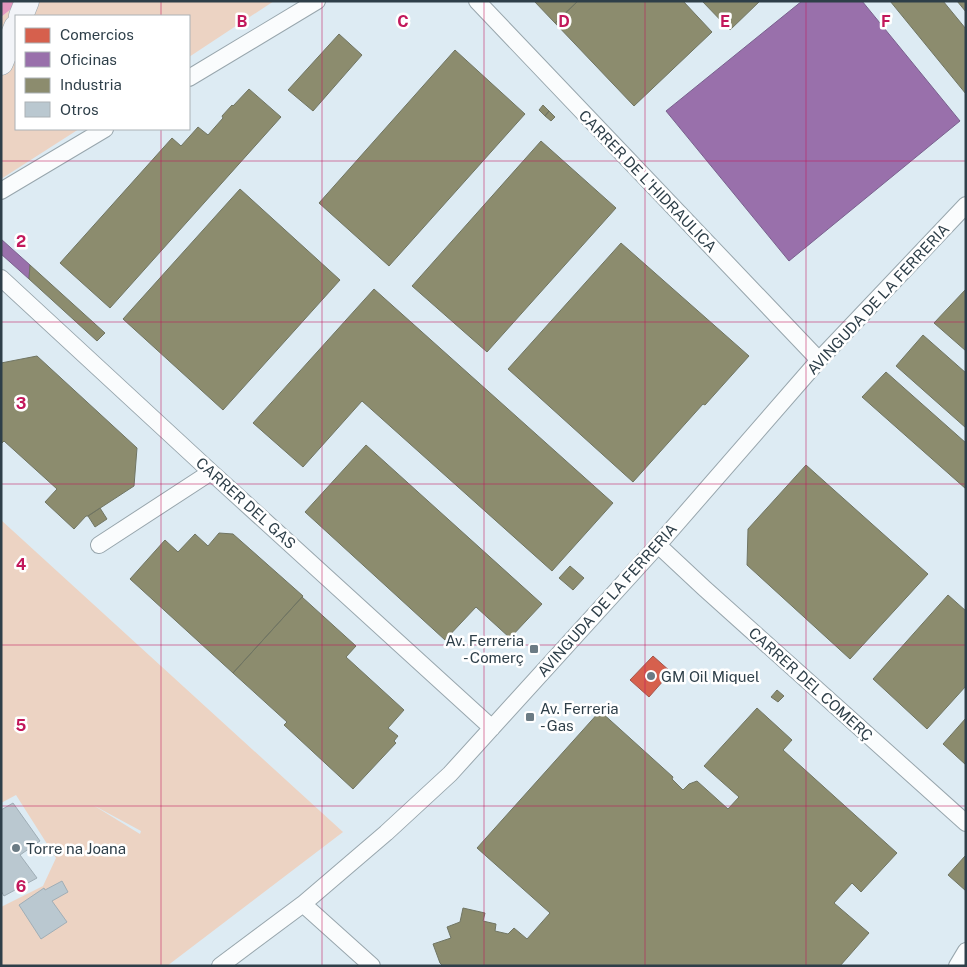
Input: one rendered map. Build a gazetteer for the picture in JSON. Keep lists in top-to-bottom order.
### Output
{
  "streets": {
    "street": [
      "CARRER DE L'HIDRAULICA",
      "AVINGUDA DE LA FERRERIA",
      "CARRER DEL GAS",
      "CARRER DEL COMERÇ"
    ]
  },
  "crossings": [
    ["CARRER DE L'HIDRAULICA", "AVINGUDA DE LA FERRERIA"],
    ["AVINGUDA DE LA FERRERIA", "CARRER DEL GAS"],
    ["AVINGUDA DE LA FERRERIA", "CARRER DEL COMERÇ"]
  ],
  "places": {
    "transit": ["Av. Ferreria - Comerç", "Av. Ferreria - Gas"],
    "other": ["GM Oil Miquel", "Torre na Joana"]
  },
  "legend": [
    "Comercios",
    "Oficinas",
    "Industria",
    "Otros"
  ],
  "grid": {
    "columns": [
      "B",
      "C",
      "D",
      "E",
      "F"
    ],
    "rows": [
      "2",
      "3",
      "4",
      "5",
      "6"
    ]
  }
}
